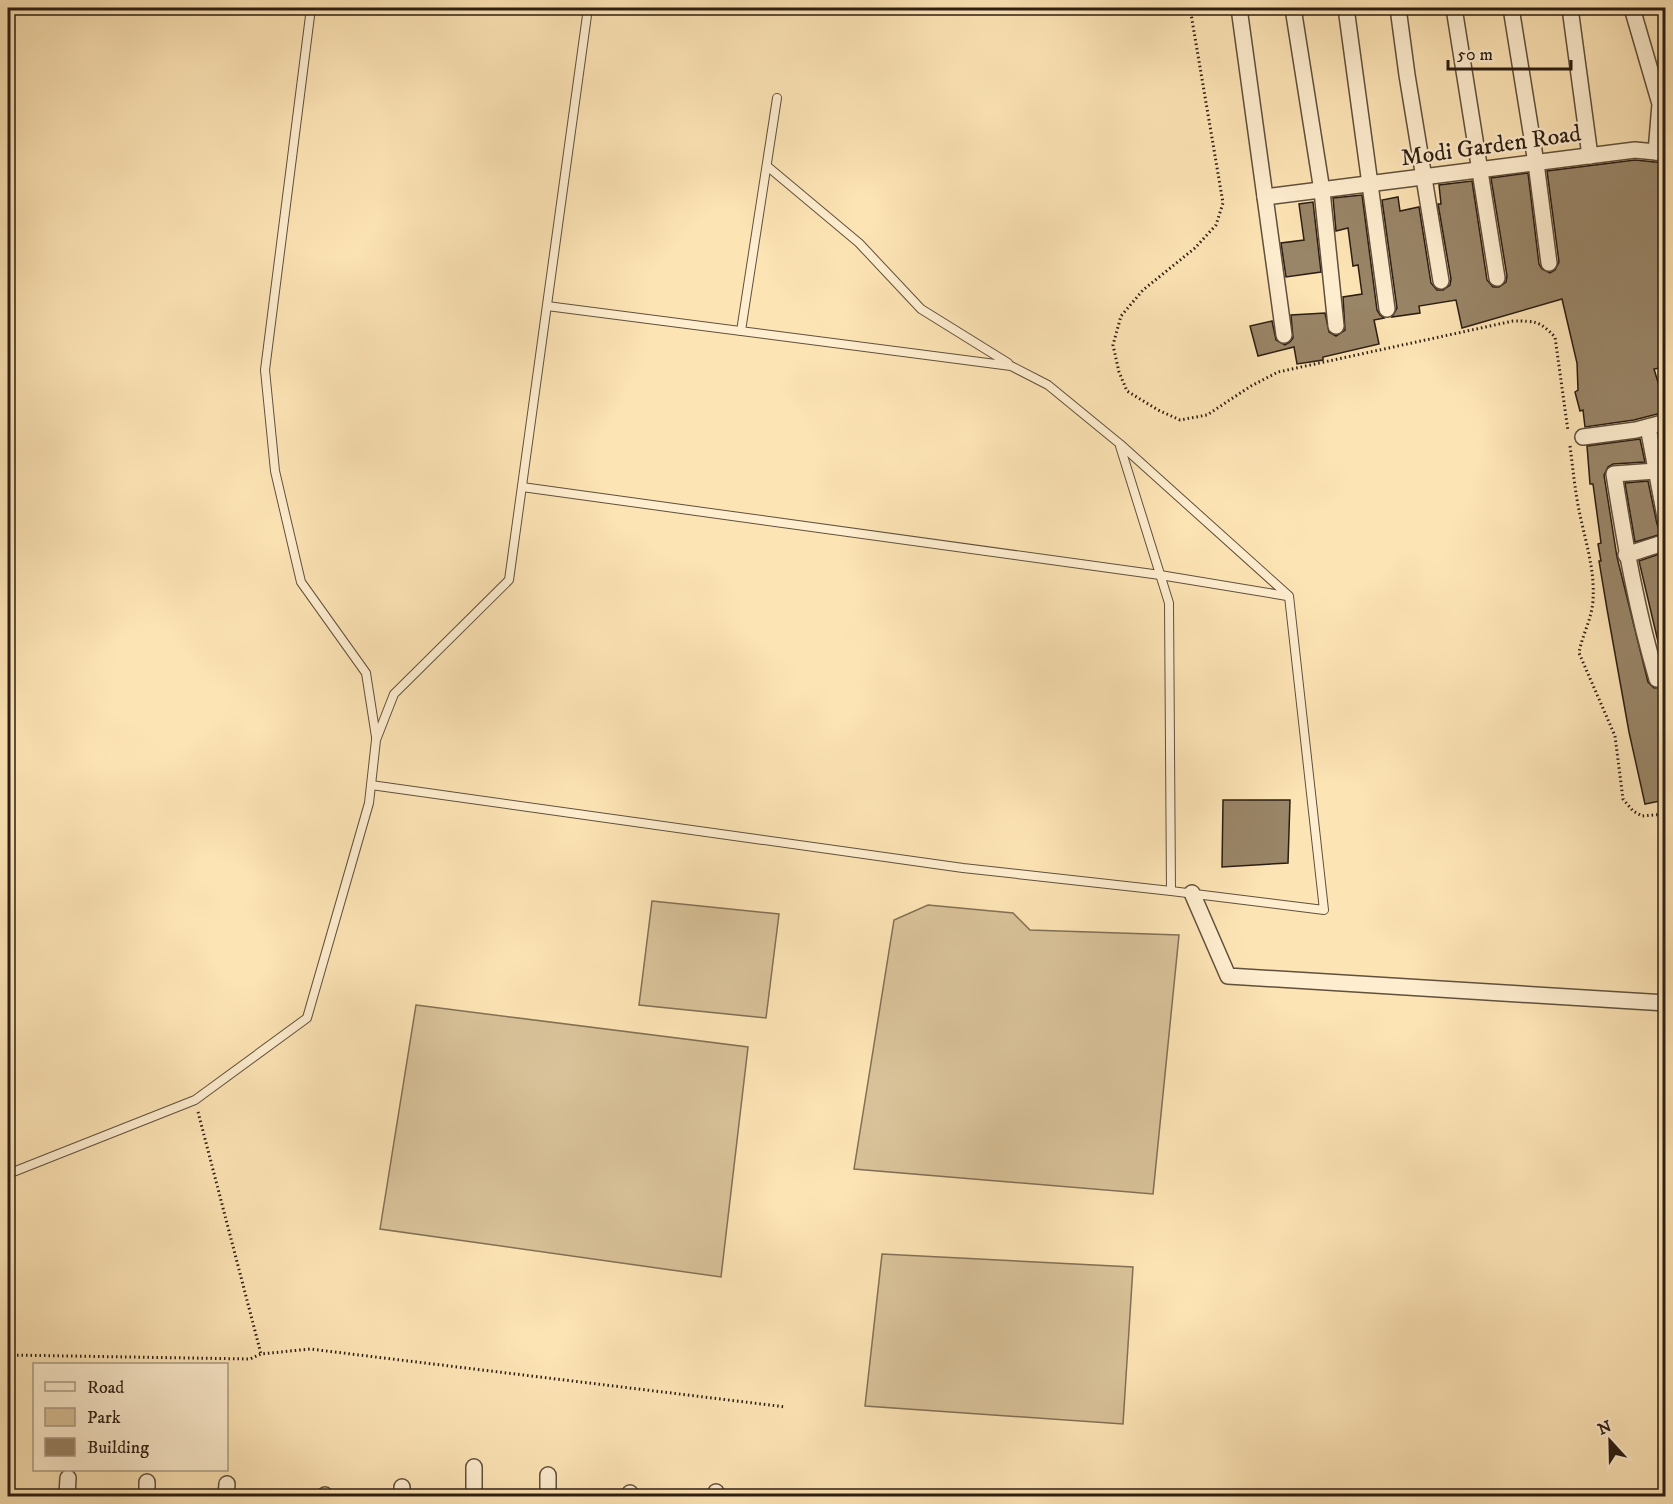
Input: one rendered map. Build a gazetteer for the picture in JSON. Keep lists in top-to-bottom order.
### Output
{
  "streets": {
    "street": ["Modi Garden Road"]
  },
  "legend": ["Road", "Park", "Building"],
  "scale_bar": "50 m",
  "north": "top"
}
